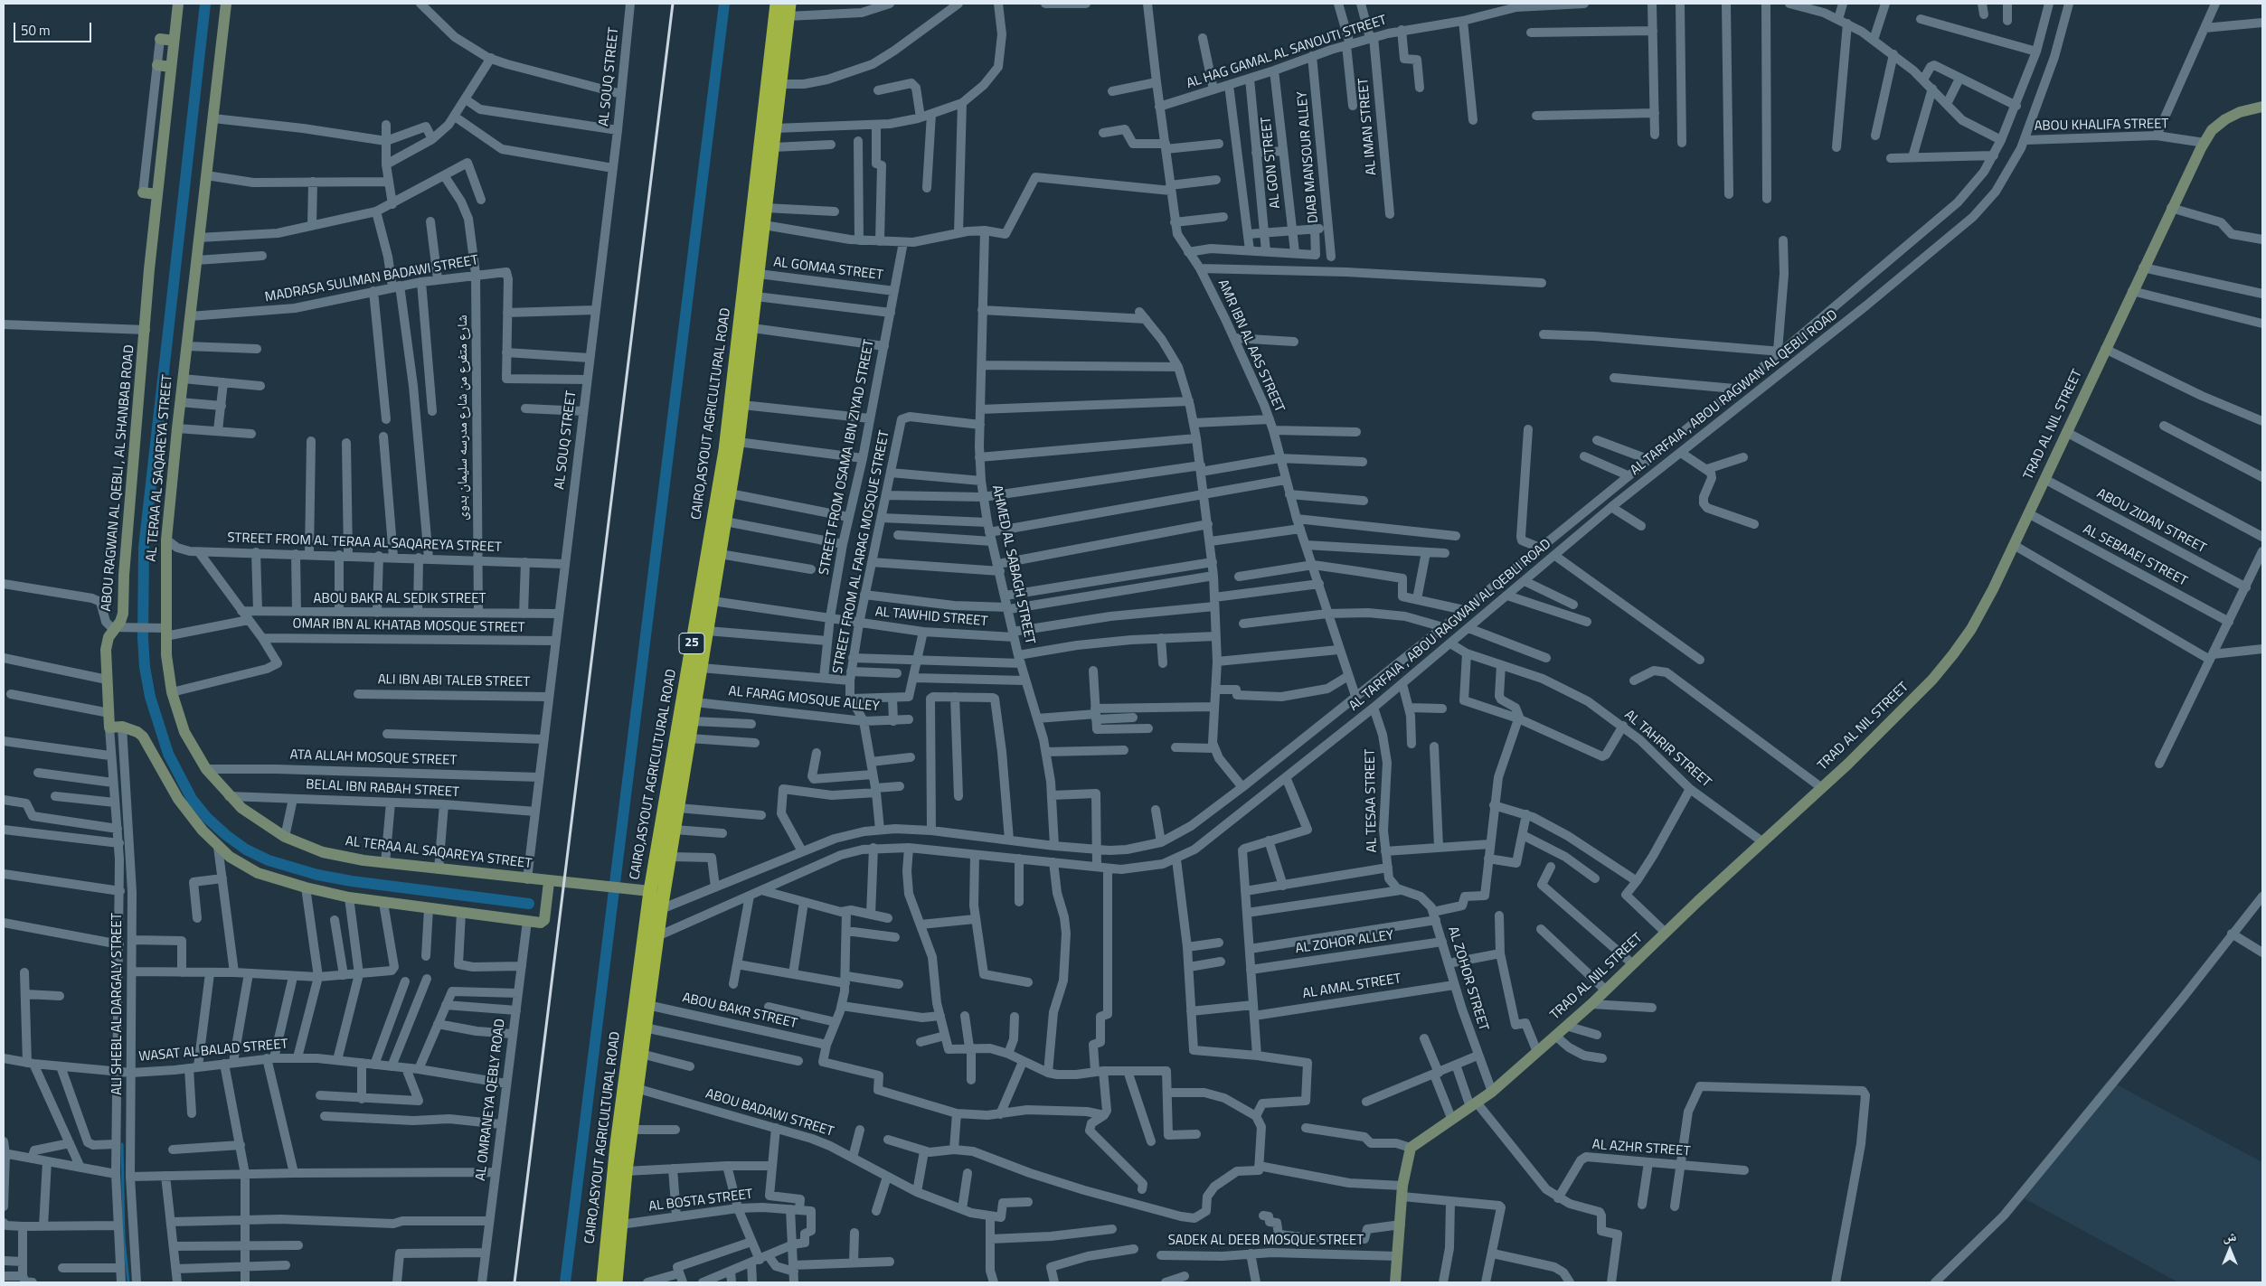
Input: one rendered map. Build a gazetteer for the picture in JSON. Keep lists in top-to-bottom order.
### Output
{
  "streets": {
    "highway": ["CAIRO,ASYOUT AGRICULTURAL ROAD", "25"],
    "street": [
      "AL HAG GAMAL AL SANOUTI STREET",
      "AL SOUQ STREET",
      "ABOU KHALIFA STREET",
      "AL IMAN STREET",
      "DIAB MANSOUR ALLEY",
      "AL GON STREET",
      "AL GOMAA STREET",
      "MADRASA SULIMAN BADAWI STREET",
      "AMR IBN AL AAS STREET",
      "AL TARFAIA , ABOU RAGWAN AL QEBLI ROAD",
      "شارع متفرع من شارع مدرسه سليمان بدوى",
      "TRAD AL NIL STREET",
      "STREET FROM OSAMA IBN ZIYAD STREET",
      "AL TERAA AL SAQAREYA STREET",
      "ABOU RAGWAN AL QEBLI , AL SHANBAB ROAD",
      "ABOU ZIDAN STREET",
      "STREET FROM AL TERAA AL SAQAREYA STREET",
      "STREET FROM AL FARAG MOSQUE STREET",
      "AL SEBAAEI STREET",
      "AHMED AL SABAGH STREET",
      "ABOU BAKR AL SEDIK STREET",
      "AL TAWHID STREET",
      "OMAR IBN AL KHATAB MOSQUE STREET",
      "ALI IBN ABI TALEB STREET",
      "AL FARAG MOSQUE ALLEY",
      "AL TAHRIR STREET",
      "ATA ALLAH MOSQUE STREET",
      "BELAL IBN RABAH STREET",
      "AL TESAA STREET",
      "AL ZOHOR ALLEY",
      "AL ZOHOR STREET",
      "AL AMAL STREET",
      "ALI SHEBL AL DARGALY STREET",
      "ABOU BAKR STREET",
      "WASAT AL BALAD STREET",
      "AL OMRANEYA QEBLY ROAD",
      "ABOU BADAWI STREET",
      "AL AZHR STREET",
      "AL BOSTA STREET",
      "SADEK AL DEEB MOSQUE STREET"
    ]
  },
  "crossings": [
    ["AL HAG GAMAL AL SANOUTI STREET", "AL IMAN STREET"],
    ["AL HAG GAMAL AL SANOUTI STREET", "DIAB MANSOUR ALLEY"],
    ["AL HAG GAMAL AL SANOUTI STREET", "AL GON STREET"],
    ["AL HAG GAMAL AL SANOUTI STREET", "AMR IBN AL AAS STREET"],
    ["AL SOUQ STREET", "MADRASA SULIMAN BADAWI STREET"],
    ["AL SOUQ STREET", "AL TERAA AL SAQAREYA STREET"],
    ["AL SOUQ STREET", "STREET FROM AL TERAA AL SAQAREYA STREET"],
    ["AL SOUQ STREET", "ABOU BAKR AL SEDIK STREET"],
    ["AL SOUQ STREET", "OMAR IBN AL KHATAB MOSQUE STREET"],
    ["AL SOUQ STREET", "ALI IBN ABI TALEB STREET"],
    ["AL SOUQ STREET", "ATA ALLAH MOSQUE STREET"],
    ["AL SOUQ STREET", "BELAL IBN RABAH STREET"],
    ["ABOU KHALIFA STREET", "AL TARFAIA , ABOU RAGWAN AL QEBLI ROAD"],
    ["ABOU KHALIFA STREET", "TRAD AL NIL STREET"],
    ["AL GOMAA STREET", "CAIRO,ASYOUT AGRICULTURAL ROAD"],
    ["AL GOMAA STREET", "STREET FROM OSAMA IBN ZIYAD STREET"],
    ["MADRASA SULIMAN BADAWI STREET", "شارع متفرع من شارع مدرسه سليمان بدوى"],
    ["MADRASA SULIMAN BADAWI STREET", "AL TERAA AL SAQAREYA STREET"],
    ["AMR IBN AL AAS STREET", "AL TARFAIA , ABOU RAGWAN AL QEBLI ROAD"],
    ["AMR IBN AL AAS STREET", "AL TAWHID STREET"],
    ["AL TARFAIA , ABOU RAGWAN AL QEBLI ROAD", "CAIRO,ASYOUT AGRICULTURAL ROAD"],
    ["AL TARFAIA , ABOU RAGWAN AL QEBLI ROAD", "STREET FROM AL FARAG MOSQUE STREET"],
    ["AL TARFAIA , ABOU RAGWAN AL QEBLI ROAD", "AHMED AL SABAGH STREET"],
    ["AL TARFAIA , ABOU RAGWAN AL QEBLI ROAD", "AL TAHRIR STREET"],
    ["AL TARFAIA , ABOU RAGWAN AL QEBLI ROAD", "AL TESAA STREET"],
    ["CAIRO,ASYOUT AGRICULTURAL ROAD", "AL TERAA AL SAQAREYA STREET"],
    ["CAIRO,ASYOUT AGRICULTURAL ROAD", "AL TAWHID STREET"],
    ["CAIRO,ASYOUT AGRICULTURAL ROAD", "AL FARAG MOSQUE ALLEY"],
    ["CAIRO,ASYOUT AGRICULTURAL ROAD", "ABOU BAKR STREET"],
    ["CAIRO,ASYOUT AGRICULTURAL ROAD", "ABOU BADAWI STREET"],
    ["CAIRO,ASYOUT AGRICULTURAL ROAD", "AL BOSTA STREET"],
    ["شارع متفرع من شارع مدرسه سليمان بدوى", "STREET FROM AL TERAA AL SAQAREYA STREET"],
    ["شارع متفرع من شارع مدرسه سليمان بدوى", "ABOU BAKR AL SEDIK STREET"],
    ["TRAD AL NIL STREET", "ABOU ZIDAN STREET"],
    ["TRAD AL NIL STREET", "AL SEBAAEI STREET"],
    ["TRAD AL NIL STREET", "AL TAHRIR STREET"],
    ["TRAD AL NIL STREET", "AL ZOHOR STREET"],
    ["STREET FROM OSAMA IBN ZIYAD STREET", "AL TAWHID STREET"],
    ["AL TERAA AL SAQAREYA STREET", "STREET FROM AL TERAA AL SAQAREYA STREET"],
    ["AL TERAA AL SAQAREYA STREET", "ATA ALLAH MOSQUE STREET"],
    ["AL TERAA AL SAQAREYA STREET", "BELAL IBN RABAH STREET"],
    ["ABOU RAGWAN AL QEBLI , AL SHANBAB ROAD", "ALI SHEBL AL DARGALY STREET"],
    ["STREET FROM AL FARAG MOSQUE STREET", "AHMED AL SABAGH STREET"],
    ["STREET FROM AL FARAG MOSQUE STREET", "AL TAWHID STREET"],
    ["STREET FROM AL FARAG MOSQUE STREET", "AL FARAG MOSQUE ALLEY"],
    ["AHMED AL SABAGH STREET", "AL TAWHID STREET"],
    ["AL TESAA STREET", "AL ZOHOR STREET"],
    ["AL ZOHOR ALLEY", "AL ZOHOR STREET"],
    ["AL ZOHOR STREET", "AL AMAL STREET"],
    ["ALI SHEBL AL DARGALY STREET", "WASAT AL BALAD STREET"],
    ["WASAT AL BALAD STREET", "AL OMRANEYA QEBLY ROAD"]
  ],
  "scale_bar": "50 m",
  "north": "top"
}
